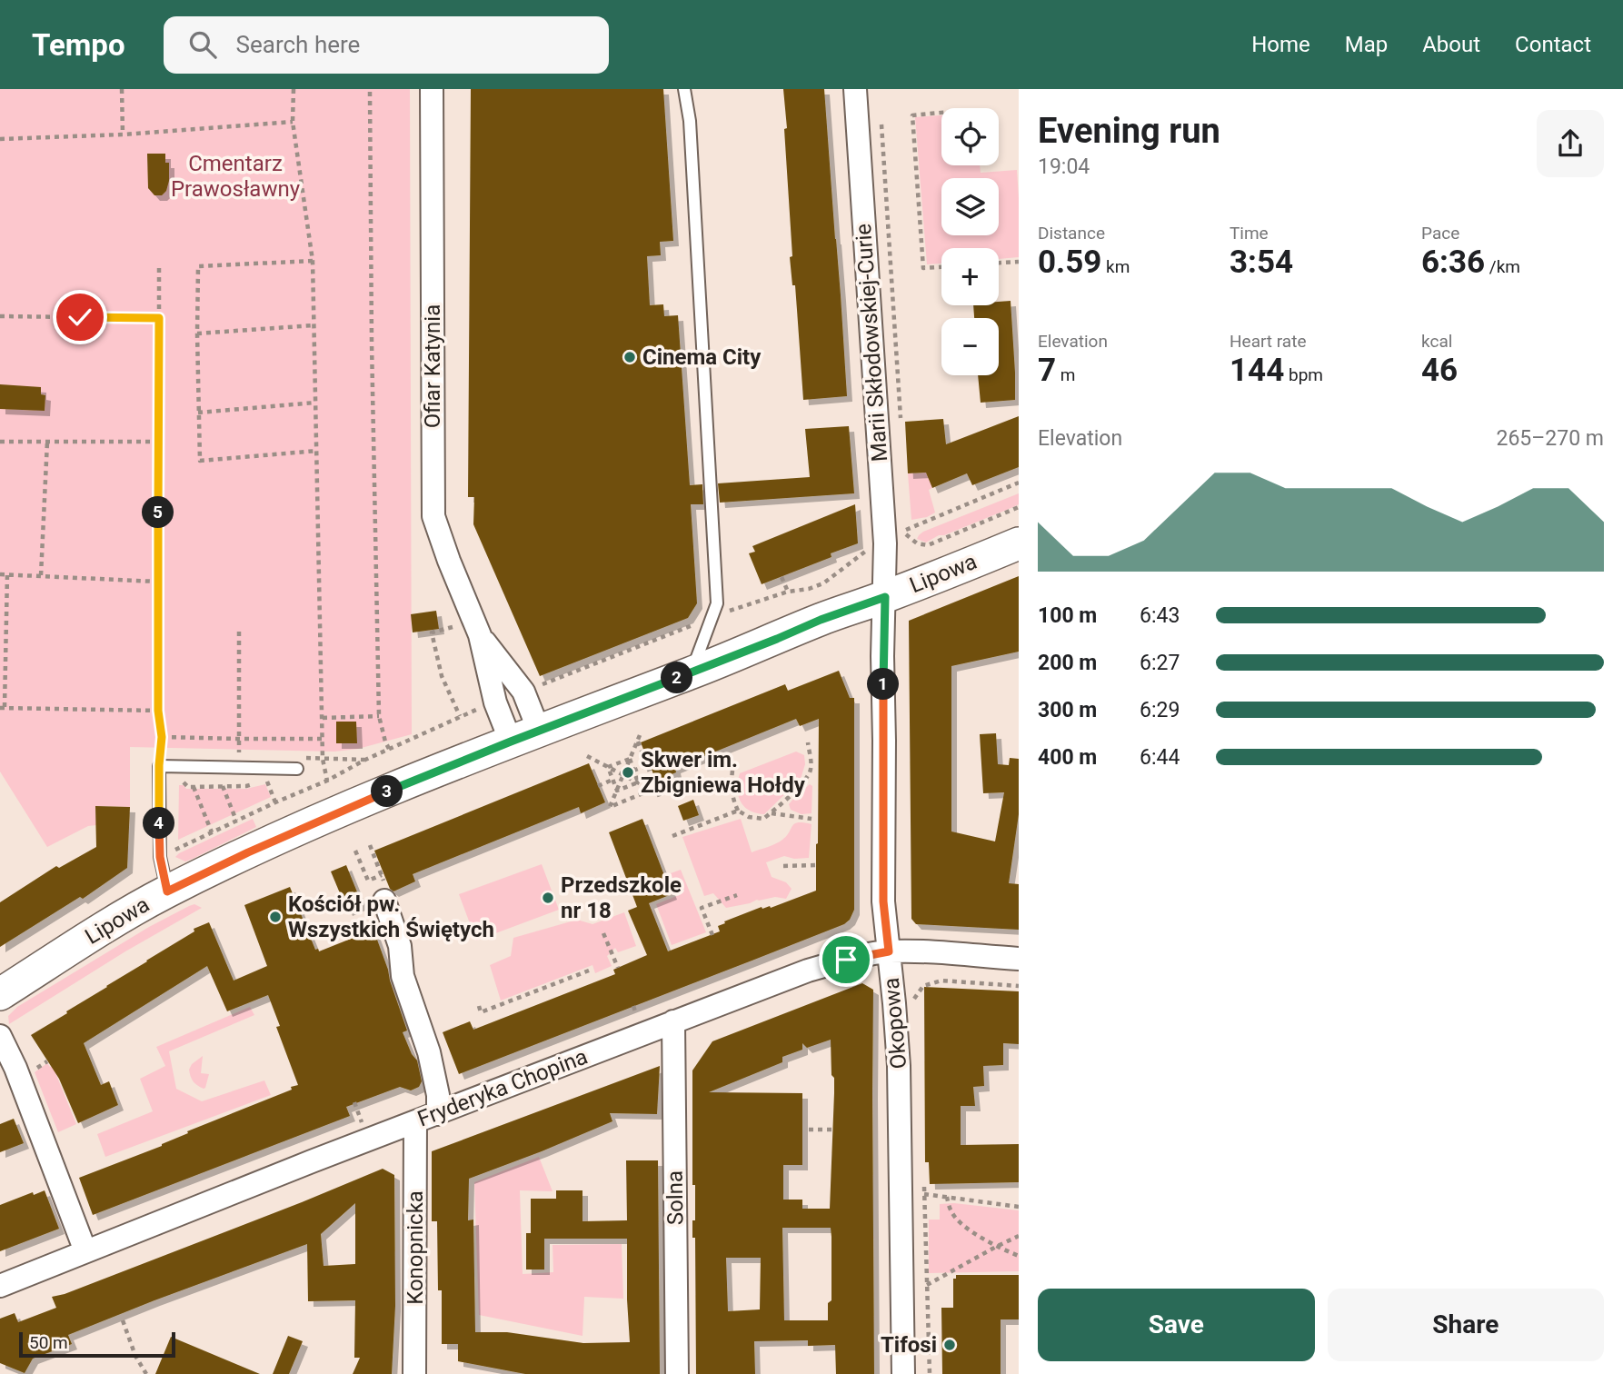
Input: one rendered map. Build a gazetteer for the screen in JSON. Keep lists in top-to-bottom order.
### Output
{
  "streets": {
    "street": [
      "Marii Skłodowskiej-Curie",
      "Ofiar Katynia",
      "Lipowa",
      "Okopowa",
      "Fryderyka Chopina",
      "Solna",
      "Konopnicka"
    ]
  },
  "crossings": [
    ["Marii Skłodowskiej-Curie", "Lipowa"],
    ["Marii Skłodowskiej-Curie", "Okopowa"],
    ["Ofiar Katynia", "Lipowa"],
    ["Lipowa", "Okopowa"],
    ["Okopowa", "Fryderyka Chopina"],
    ["Fryderyka Chopina", "Solna"],
    ["Fryderyka Chopina", "Konopnicka"]
  ],
  "parks": ["Cmentarz Prawosławny"],
  "places": [
    "Cinema City",
    "Skwer im. Zbigniewa Hołdy",
    "Przedszkole nr 18",
    "Kościół pw. Wszystkich Świętych",
    "Tifosi"
  ],
  "scale_bar": "50 m",
  "page": {
    "header": "Tempo",
    "search": "Search here",
    "nav": [
      "Home",
      "Map",
      "About",
      "Contact"
    ],
    "heading": ["Evening run", "19:04"],
    "map_buttons": ["+", "−"],
    "stats": [
      ["Distance", "0.59 km"],
      ["Time", "3:54"],
      ["Pace", "6:36 /km"],
      ["Elevation", "7 m"],
      ["Heart rate", "144 bpm"],
      ["kcal", "46"]
    ],
    "chart": ["Elevation", "265–270 m"],
    "pins": [
      "5",
      "2",
      "1",
      "3",
      "4"
    ],
    "list": [
      {
        "name": "100 m",
        "note": "6:43"
      },
      {
        "name": "200 m",
        "note": "6:27"
      },
      {
        "name": "300 m",
        "note": "6:29"
      },
      {
        "name": "400 m",
        "note": "6:44"
      }
    ],
    "buttons": ["Save", "Share"],
    "scale": "50 m"
  }
}
